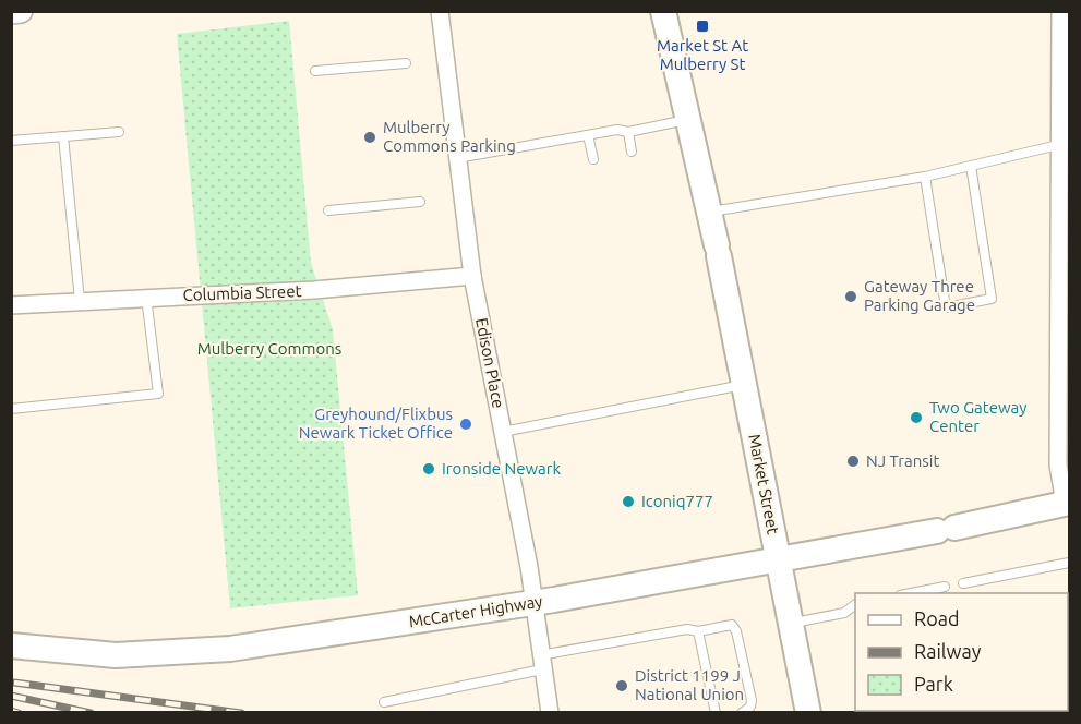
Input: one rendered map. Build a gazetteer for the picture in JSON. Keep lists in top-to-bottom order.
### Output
{
  "streets": {
    "main road": ["Market Street", "McCarter Highway"],
    "street": ["Columbia Street", "Edison Place"]
  },
  "crossings": [
    ["Columbia Street", "Edison Place"],
    ["Edison Place", "McCarter Highway"],
    ["Market Street", "McCarter Highway"]
  ],
  "parks": ["Mulberry Commons"],
  "places": {
    "transit": ["Market St At Mulberry St"],
    "other": [
      "Mulberry Commons Parking",
      "Gateway Three Parking Garage",
      "Two Gateway Center",
      "Greyhound/Flixbus Newark Ticket Office",
      "NJ Transit",
      "Ironside Newark",
      "Iconiq777",
      "District 1199 J National Union"
    ]
  },
  "legend": ["Road", "Railway", "Park"]
}
